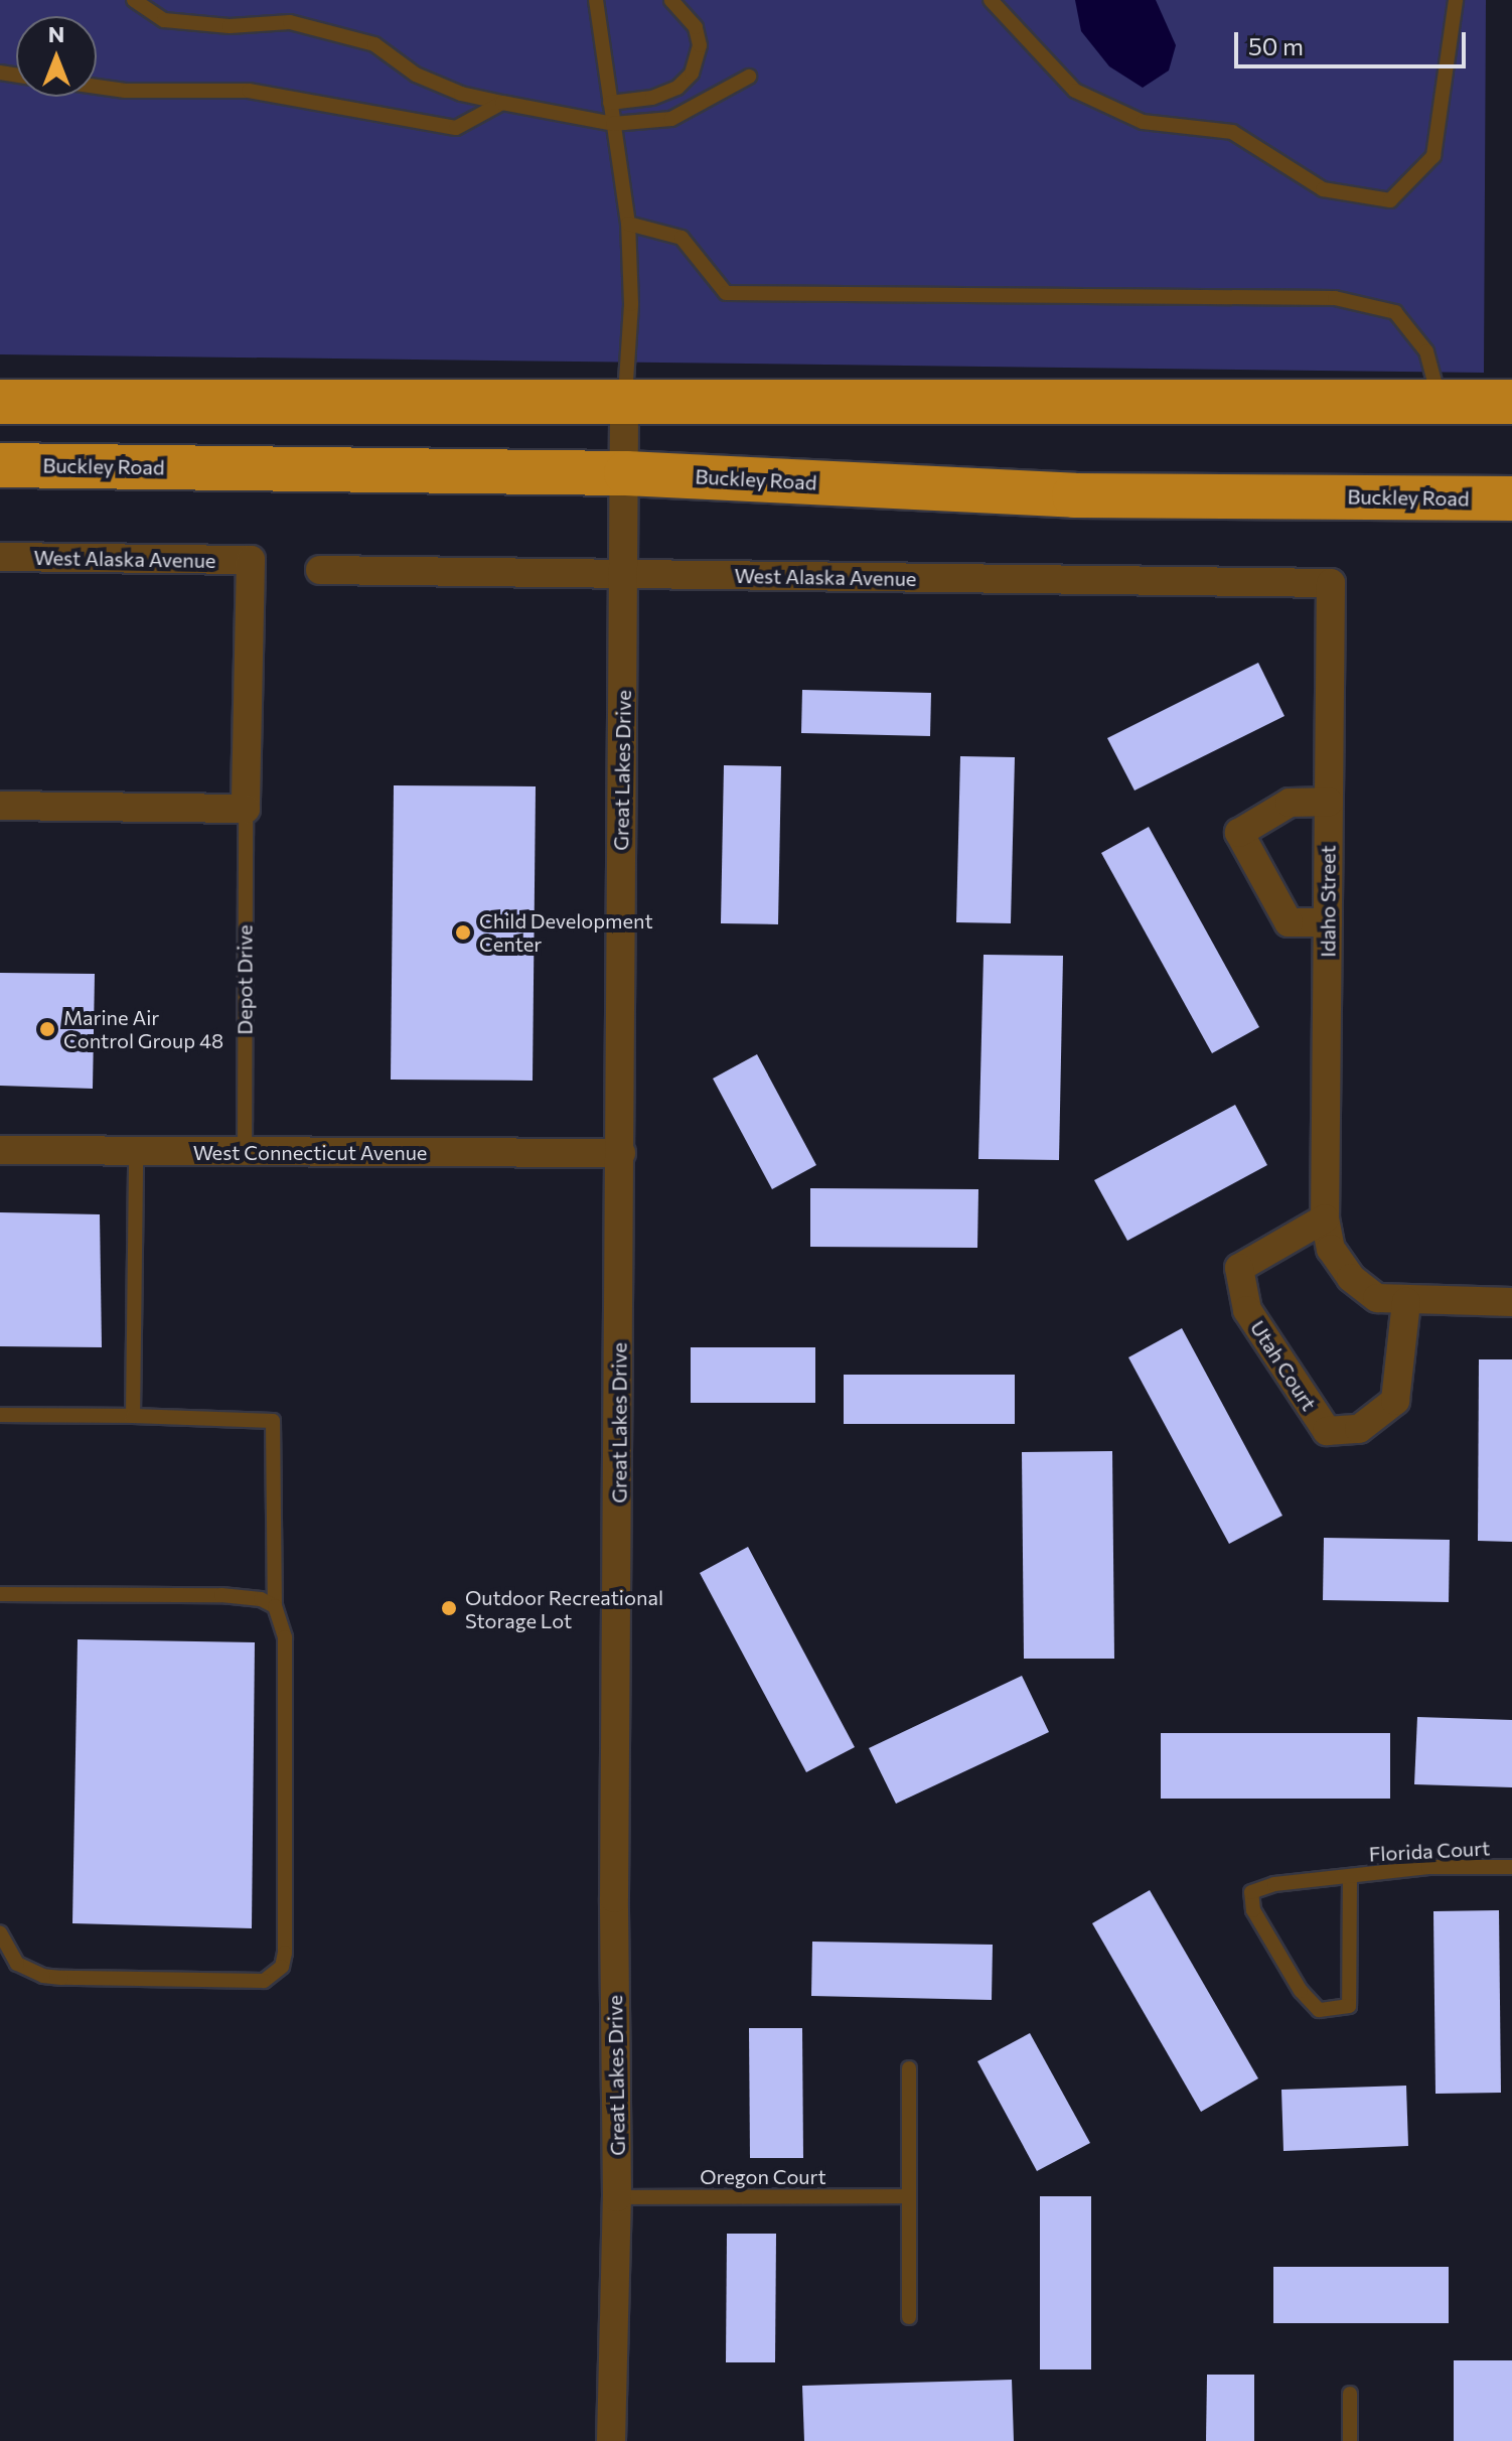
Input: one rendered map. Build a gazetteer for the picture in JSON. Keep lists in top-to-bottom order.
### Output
{
  "streets": {
    "highway": ["Buckley Road"],
    "street": [
      "West Alaska Avenue",
      "Great Lakes Drive",
      "Idaho Street",
      "Depot Drive",
      "West Connecticut Avenue",
      "Utah Court"
    ],
    "lane": ["Florida Court", "Oregon Court"]
  },
  "crossings": [
    ["Buckley Road", "Great Lakes Drive"],
    ["West Alaska Avenue", "Great Lakes Drive"],
    ["West Alaska Avenue", "Idaho Street"],
    ["West Alaska Avenue", "Depot Drive"],
    ["Great Lakes Drive", "West Connecticut Avenue"],
    ["Great Lakes Drive", "Oregon Court"],
    ["Idaho Street", "Utah Court"],
    ["Depot Drive", "West Connecticut Avenue"]
  ],
  "places": ["Child Development Center", "Marine Air Control Group 48", "Outdoor Recreational Storage Lot"],
  "scale_bar": "50 m",
  "north": "top"
}
